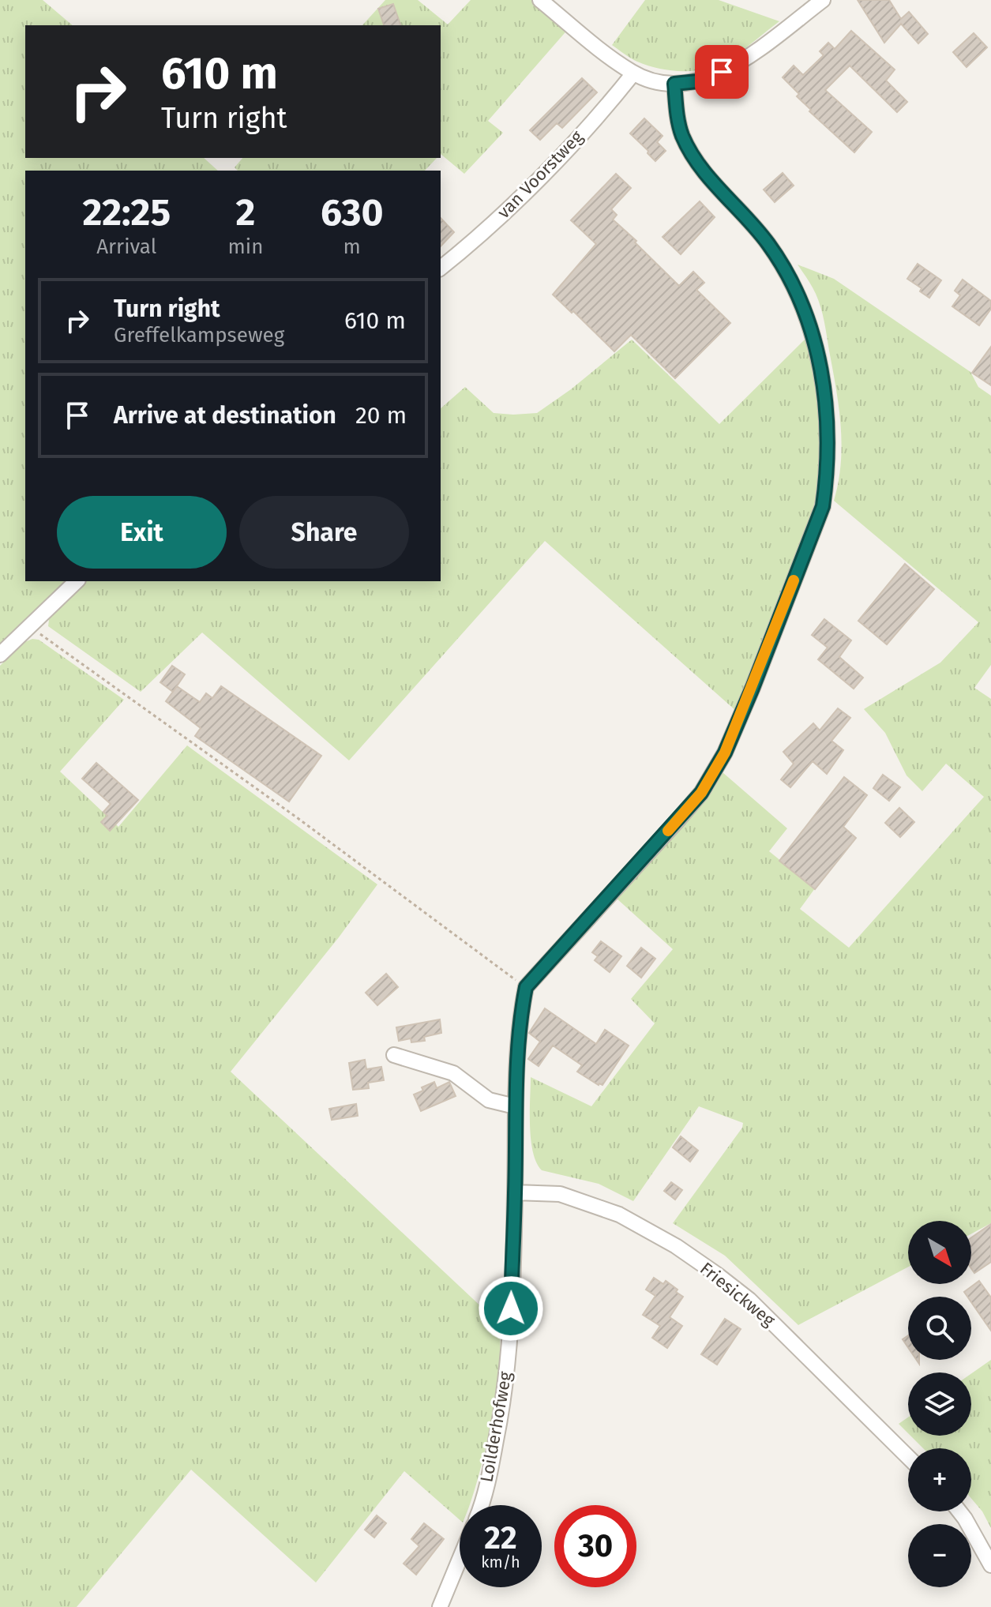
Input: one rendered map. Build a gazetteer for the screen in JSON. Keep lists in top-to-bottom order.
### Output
{
  "streets": {
    "street": ["van Voorstweg", "Friesickweg", "Loilderhofweg"]
  },
  "crossings": [
    ["Friesickweg", "Loilderhofweg"]
  ],
  "north": "bottom right",
  "page": {
    "turn": ["610 m", "Turn right"],
    "eta": [
      "22:25",
      "Arrival",
      "2",
      "min",
      "630",
      "m"
    ],
    "list": [
      {
        "name": "Turn right",
        "note": "Greffelkampseweg",
        "value": "610 m"
      },
      {
        "name": "Arrive at destination",
        "value": "20 m"
      }
    ],
    "buttons": ["Exit", "Share"],
    "map_buttons": ["+", "−"],
    "speed": "22 km/h",
    "limit": "30"
  }
}
